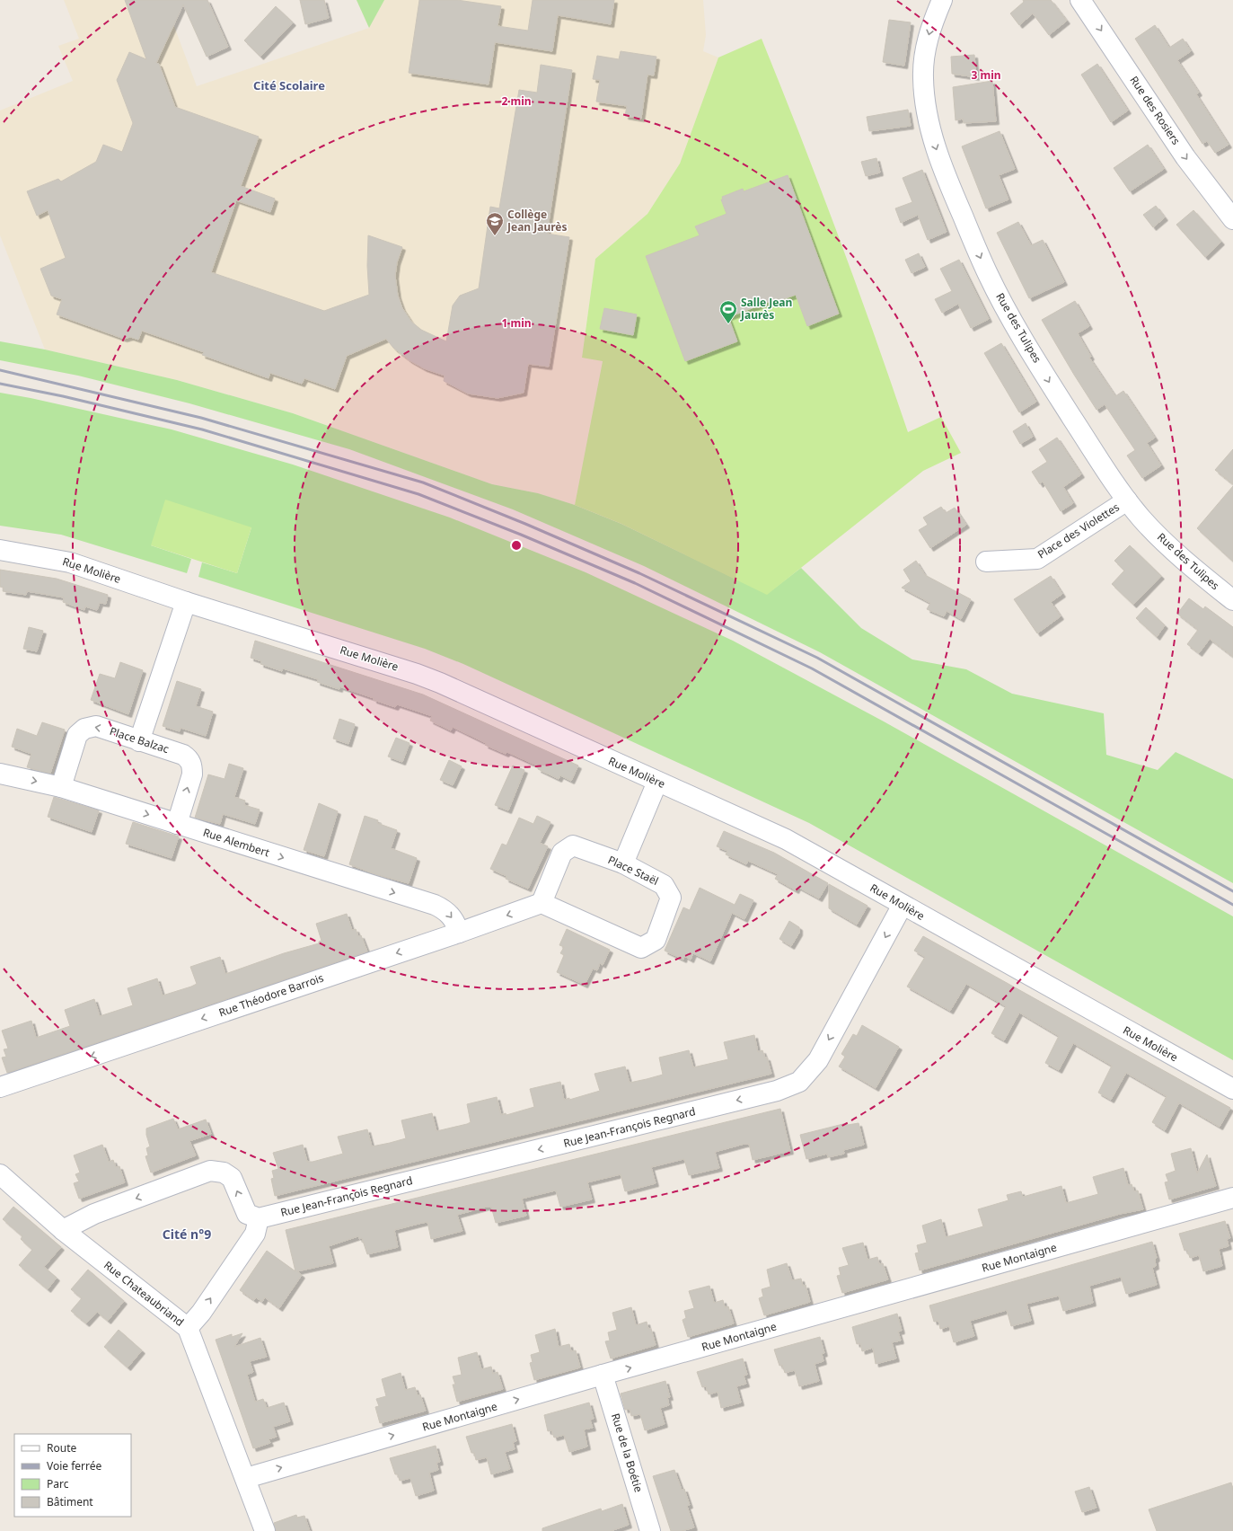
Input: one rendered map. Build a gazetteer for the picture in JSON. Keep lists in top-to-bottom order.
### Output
{
  "streets": {
    "street": [
      "Rue des Rosiers",
      "Rue des Tulipes",
      "Place des Violettes",
      "Rue Molière",
      "Place Balzac",
      "Rue Alembert",
      "Place Staël",
      "Rue Théodore Barrois",
      "Rue Jean-François Regnard",
      "Rue Montaigne",
      "Rue Chateaubriand",
      "Rue de la Boétie"
    ]
  },
  "crossings": [
    ["Rue des Tulipes", "Place des Violettes"],
    ["Rue Molière", "Rue Jean-François Regnard"],
    ["Place Balzac", "Rue Alembert"],
    ["Rue Alembert", "Rue Théodore Barrois"],
    ["Place Staël", "Rue Théodore Barrois"],
    ["Rue Montaigne", "Rue Chateaubriand"],
    ["Rue Montaigne", "Rue de la Boétie"]
  ],
  "one_way": [
    "Rue des Rosiers",
    "Rue des Tulipes",
    "Rue Alembert",
    "Rue Théodore Barrois",
    "Rue Jean-François Regnard",
    "Rue Montaigne"
  ],
  "districts": ["Cité Scolaire", "Cité n°9"],
  "places": {
    "school or university": ["Collège Jean Jaurès"],
    "sports": ["Salle Jean Jaurès"]
  },
  "legend": [
    "Route",
    "Voie ferrée",
    "Parc",
    "Bâtiment"
  ],
  "rings": ["3 min", "2 min", "1 min"]
}
